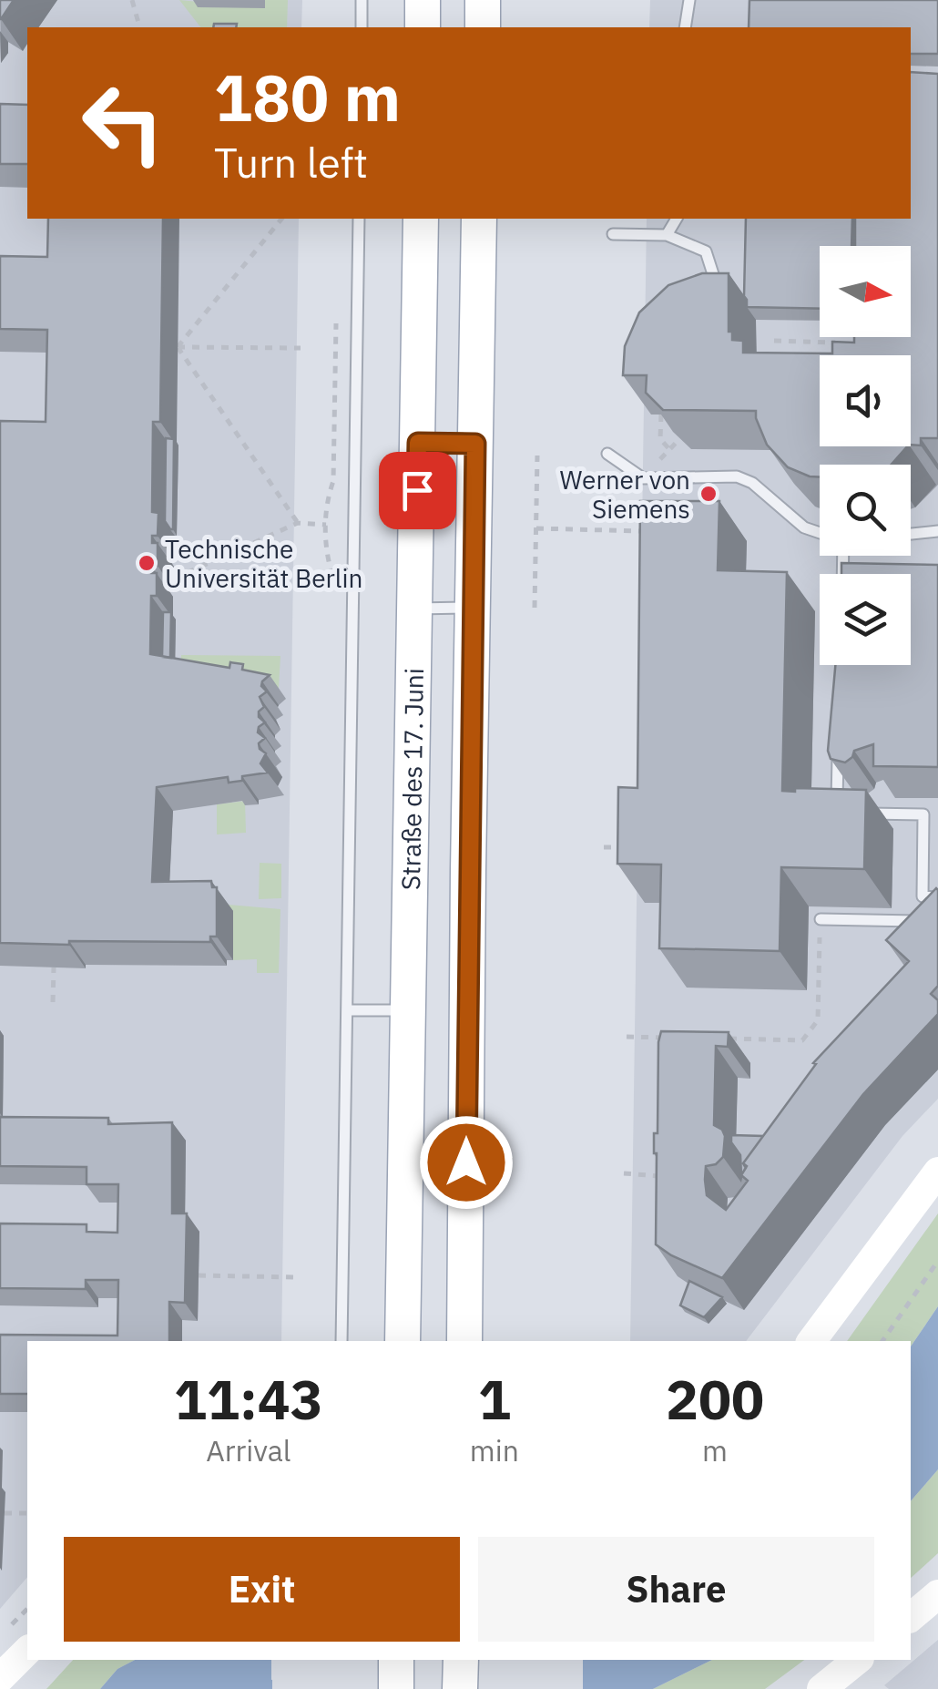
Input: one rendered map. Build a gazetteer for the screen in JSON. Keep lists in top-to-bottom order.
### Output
{
  "streets": {
    "main road": ["Straße des 17. Juni"]
  },
  "places": ["Werner von Siemens", "Technische Universität Berlin"],
  "north": "right",
  "page": {
    "turn": ["180 m", "Turn left"],
    "eta": [
      "11:43",
      "Arrival",
      "1",
      "min",
      "200",
      "m"
    ],
    "buttons": ["Exit", "Share"]
  }
}
